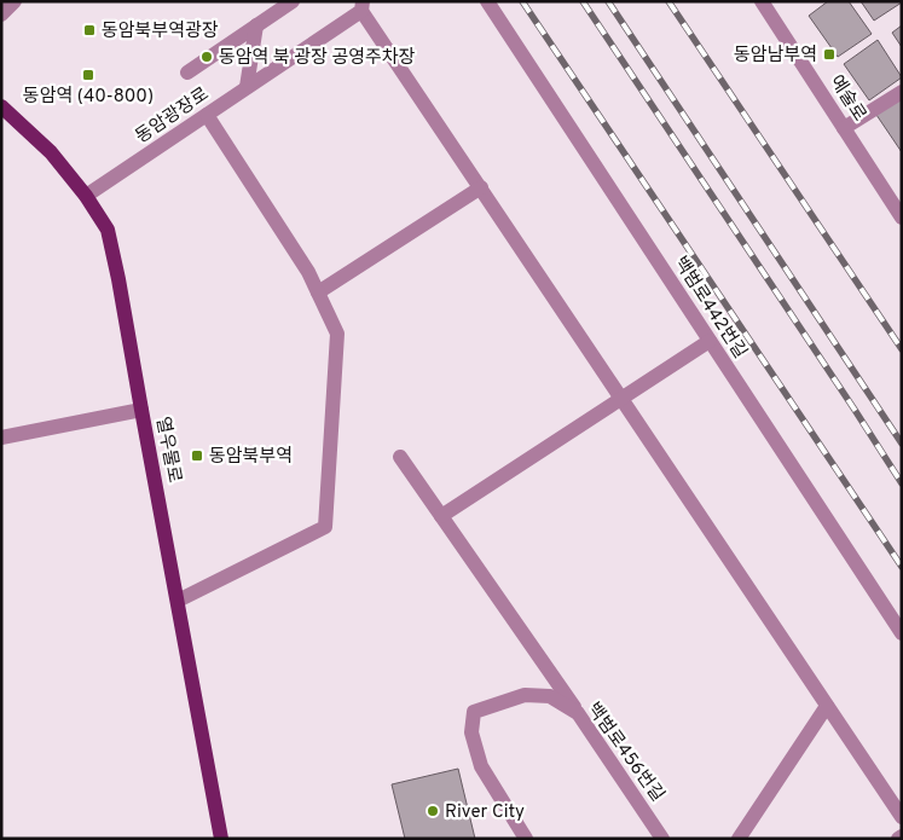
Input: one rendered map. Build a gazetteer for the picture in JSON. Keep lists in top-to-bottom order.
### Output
{
  "streets": {
    "main road": ["열우물로"],
    "street": [
      "예술로",
      "동암광장로",
      "백범로442번길",
      "백범로456번길"
    ]
  },
  "crossings": [
    ["동암광장로", "열우물로"]
  ],
  "places": {
    "transit": [
      "동암북부역광장",
      "동암남부역",
      "동암역 (40-800)",
      "동암북부역"
    ],
    "other": ["동암역 북 광장 공영주차장", "River City"]
  }
}
